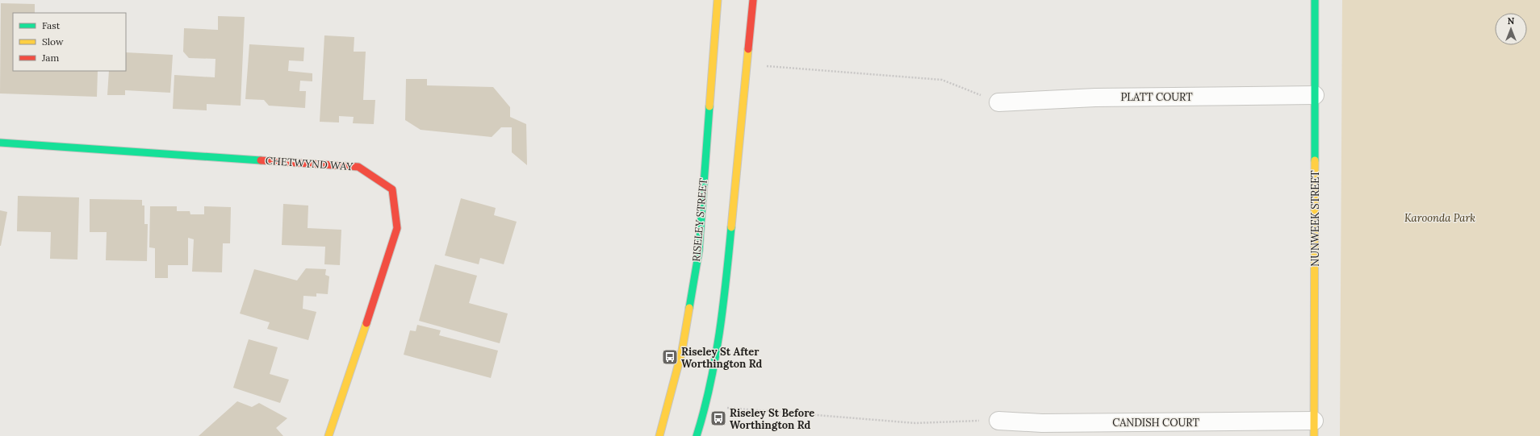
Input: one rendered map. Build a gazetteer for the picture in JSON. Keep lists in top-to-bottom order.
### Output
{
  "streets": {
    "main road": ["CHETWYND WAY", "NUNWEEK STREET", "RISELEY STREET"],
    "street": ["PLATT COURT", "CANDISH COURT"]
  },
  "crossings": [
    ["PLATT COURT", "NUNWEEK STREET"],
    ["NUNWEEK STREET", "CANDISH COURT"]
  ],
  "parks": ["Karoonda Park"],
  "places": {
    "bus stop": ["Riseley St After Worthington Rd", "Riseley St Before Worthington Rd"]
  },
  "legend": ["Fast", "Slow", "Jam"],
  "north": "top"
}
